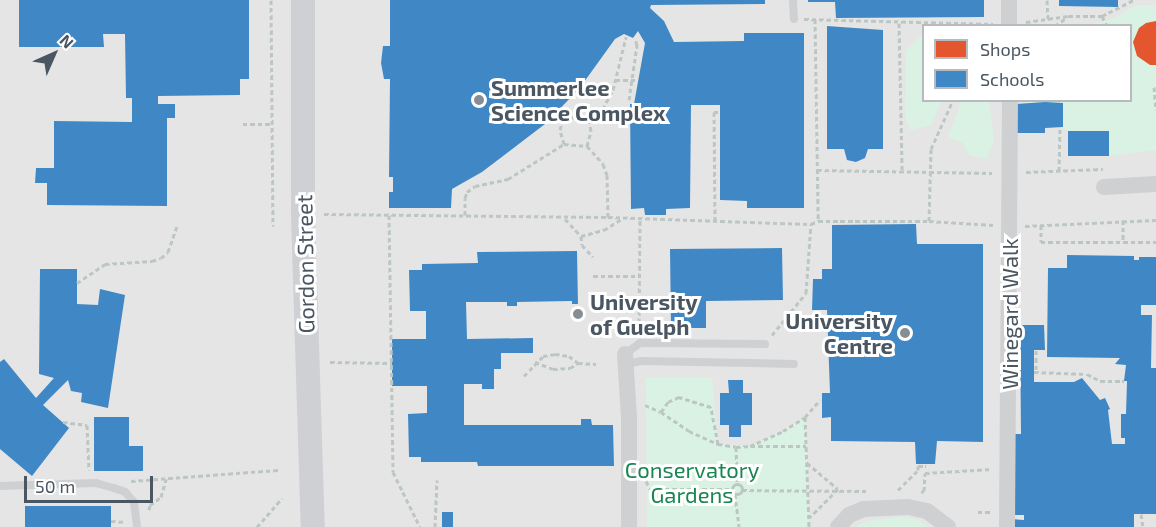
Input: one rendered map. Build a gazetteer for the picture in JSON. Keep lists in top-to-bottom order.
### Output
{
  "streets": {
    "main road": ["Gordon Street"],
    "street": ["Winegard Walk"]
  },
  "parks": ["Conservatory Gardens"],
  "places": ["Summerlee Science Complex", "University of Guelph", "University Centre"],
  "legend": ["Shops", "Schools"],
  "scale_bar": "50 m",
  "north": "top right"
}
